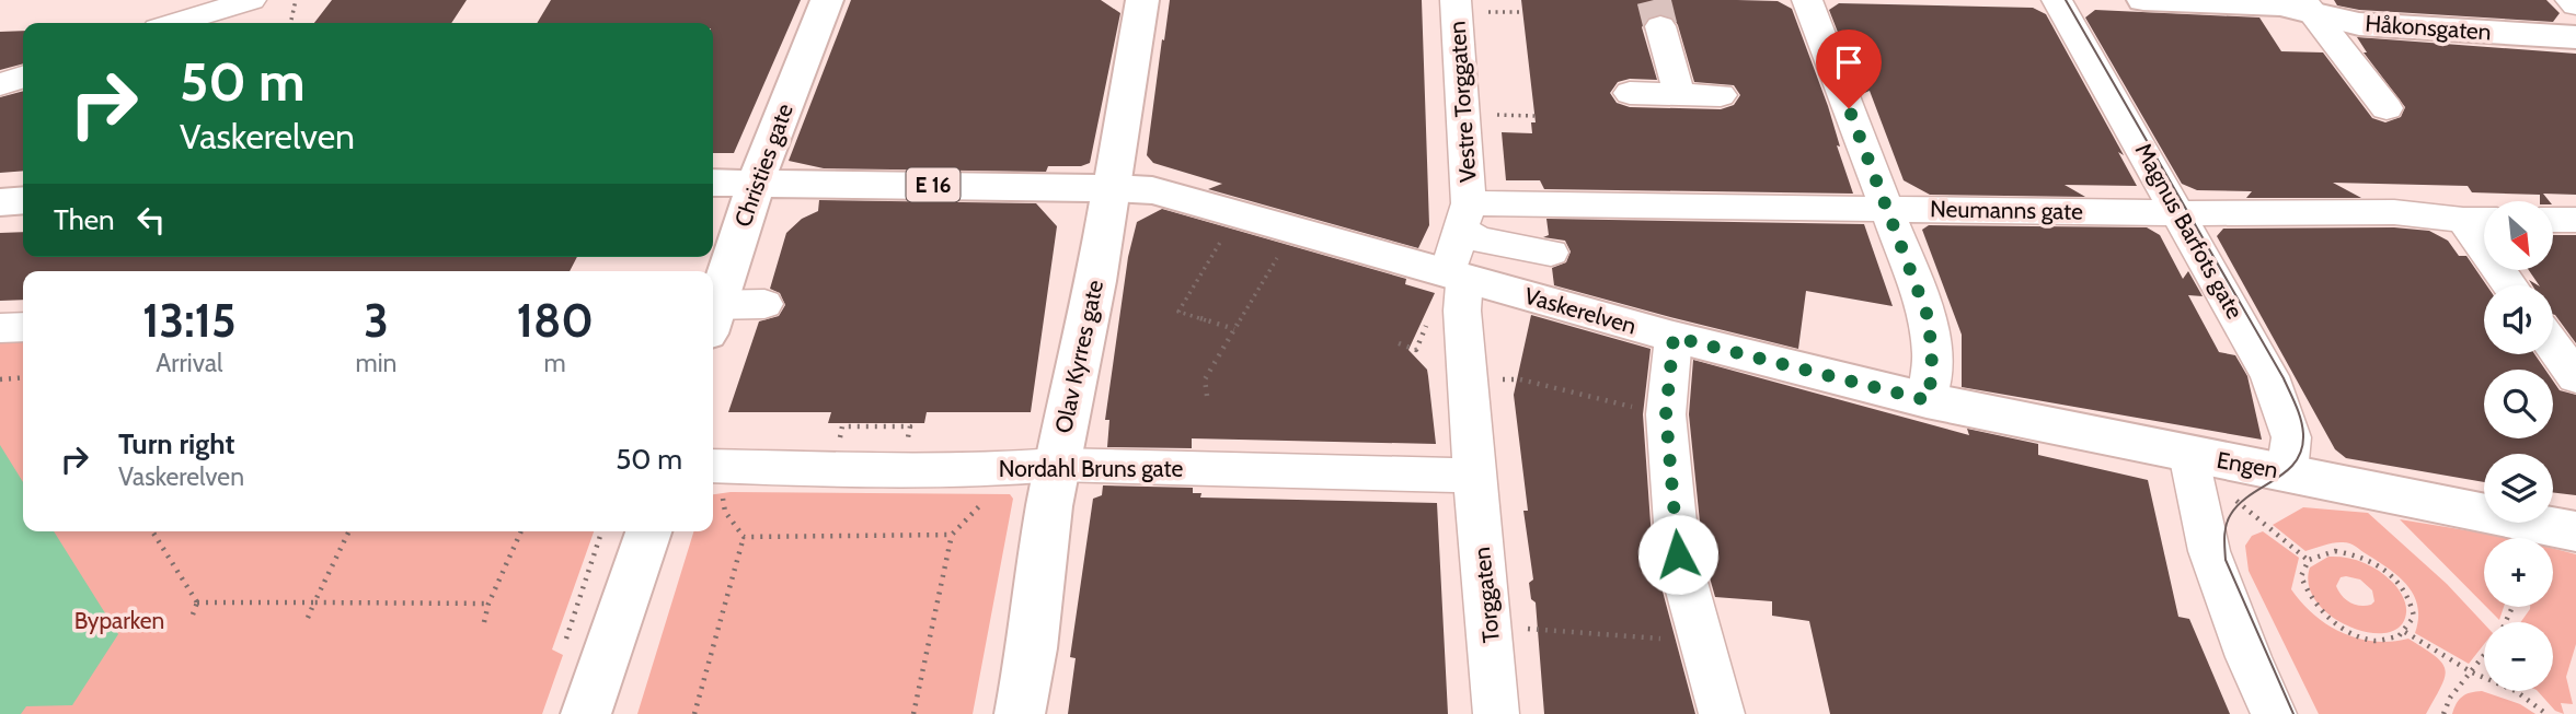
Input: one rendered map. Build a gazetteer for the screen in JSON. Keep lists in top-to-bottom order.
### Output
{
  "streets": {
    "main road": [
      "Håkonsgaten",
      "Christies gate",
      "E 16",
      "Vaskerelven",
      "Olav Kyrres gate",
      "Engen"
    ],
    "street": [
      "Vestre Torggaten",
      "Neumanns gate",
      "Magnus Barfots gate",
      "Nordahl Bruns gate",
      "Torggaten"
    ]
  },
  "crossings": [
    ["Vestre Torggaten", "Neumanns gate"],
    ["Vestre Torggaten", "Vaskerelven"],
    ["Christies gate", "E 16"],
    ["E 16", "Vaskerelven"],
    ["E 16", "Olav Kyrres gate"],
    ["Neumanns gate", "Magnus Barfots gate"],
    ["Magnus Barfots gate", "Engen"],
    ["Vaskerelven", "Olav Kyrres gate"],
    ["Vaskerelven", "Engen"],
    ["Olav Kyrres gate", "Nordahl Bruns gate"],
    ["Nordahl Bruns gate", "Torggaten"]
  ],
  "parks": ["Byparken"],
  "north": "bottom right",
  "page": {
    "turn": ["50 m", "Vaskerelven"],
    "then": "Then",
    "map_buttons": ["+", "−"],
    "eta": [
      "13:15",
      "Arrival",
      "3",
      "min",
      "180",
      "m"
    ],
    "list": [
      {
        "name": "Turn right",
        "note": "Vaskerelven",
        "value": "50 m"
      }
    ]
  }
}
